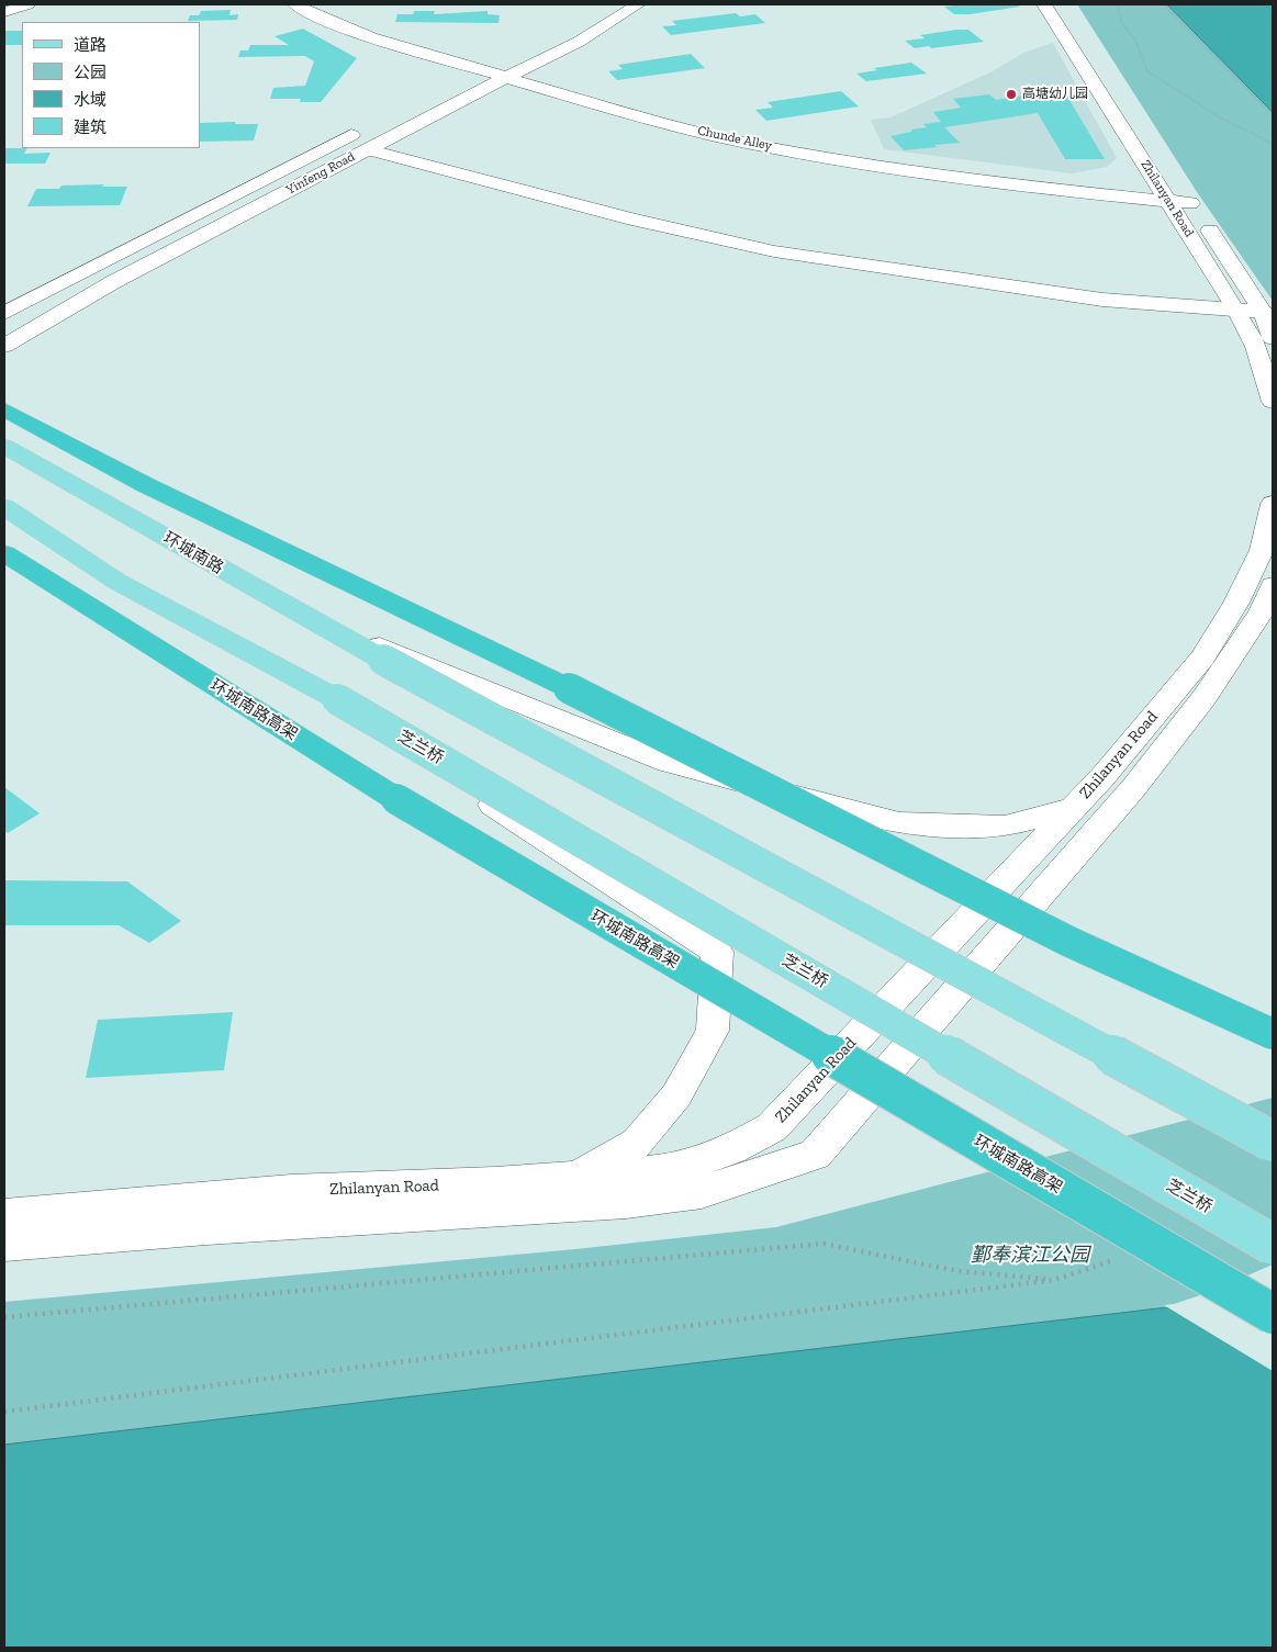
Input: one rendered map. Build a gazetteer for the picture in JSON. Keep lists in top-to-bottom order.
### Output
{
  "streets": {
    "highway": ["环城南路高架"],
    "main road": ["环城南路", "芝兰桥"],
    "street": ["Chunde Alley", "Yinfeng Road", "Zhilanyan Road"]
  },
  "crossings": [
    ["Chunde Alley", "Yinfeng Road"],
    ["Chunde Alley", "Zhilanyan Road"]
  ],
  "parks": ["鄞奉滨江公园"],
  "places": ["高塘幼儿园"],
  "legend": [
    "道路",
    "公园",
    "水域",
    "建筑"
  ]
}
